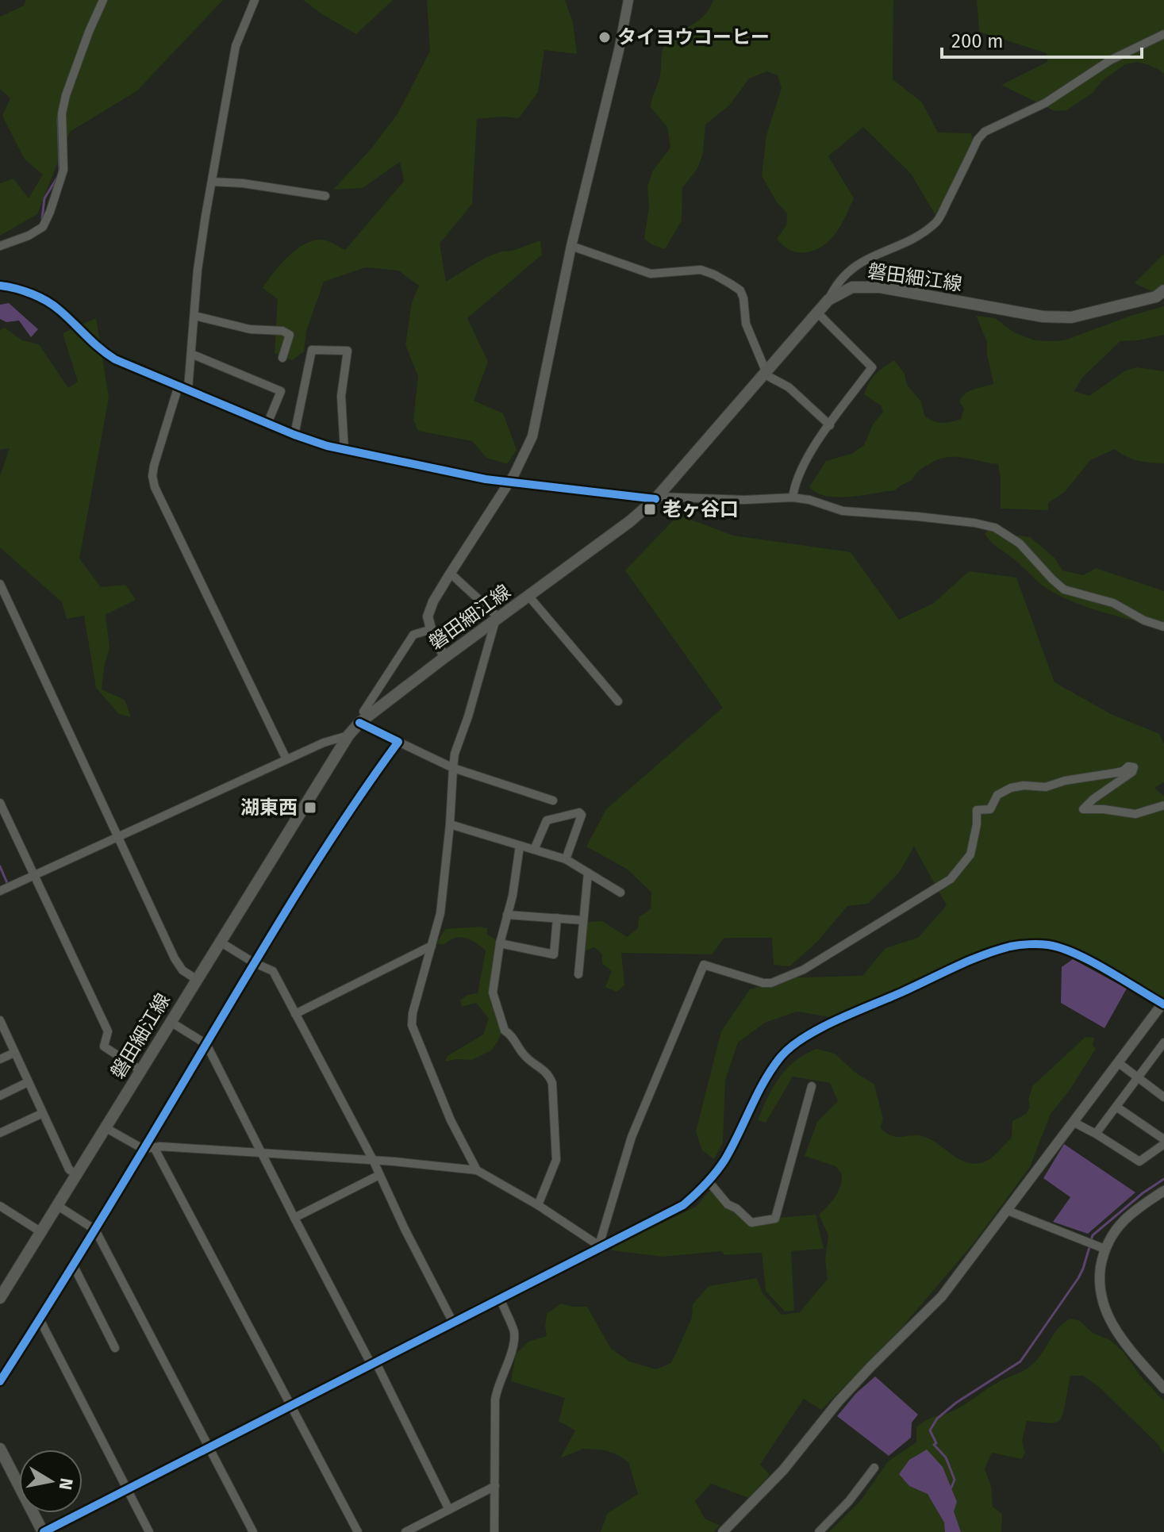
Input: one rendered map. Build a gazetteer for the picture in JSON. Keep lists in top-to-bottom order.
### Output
{
  "streets": {
    "main road": ["磐田細江線"]
  },
  "places": {
    "other": ["タイヨウコーヒー"],
    "transit": ["老ヶ谷口", "湖東西"]
  },
  "scale_bar": "200 m",
  "north": "right"
}
